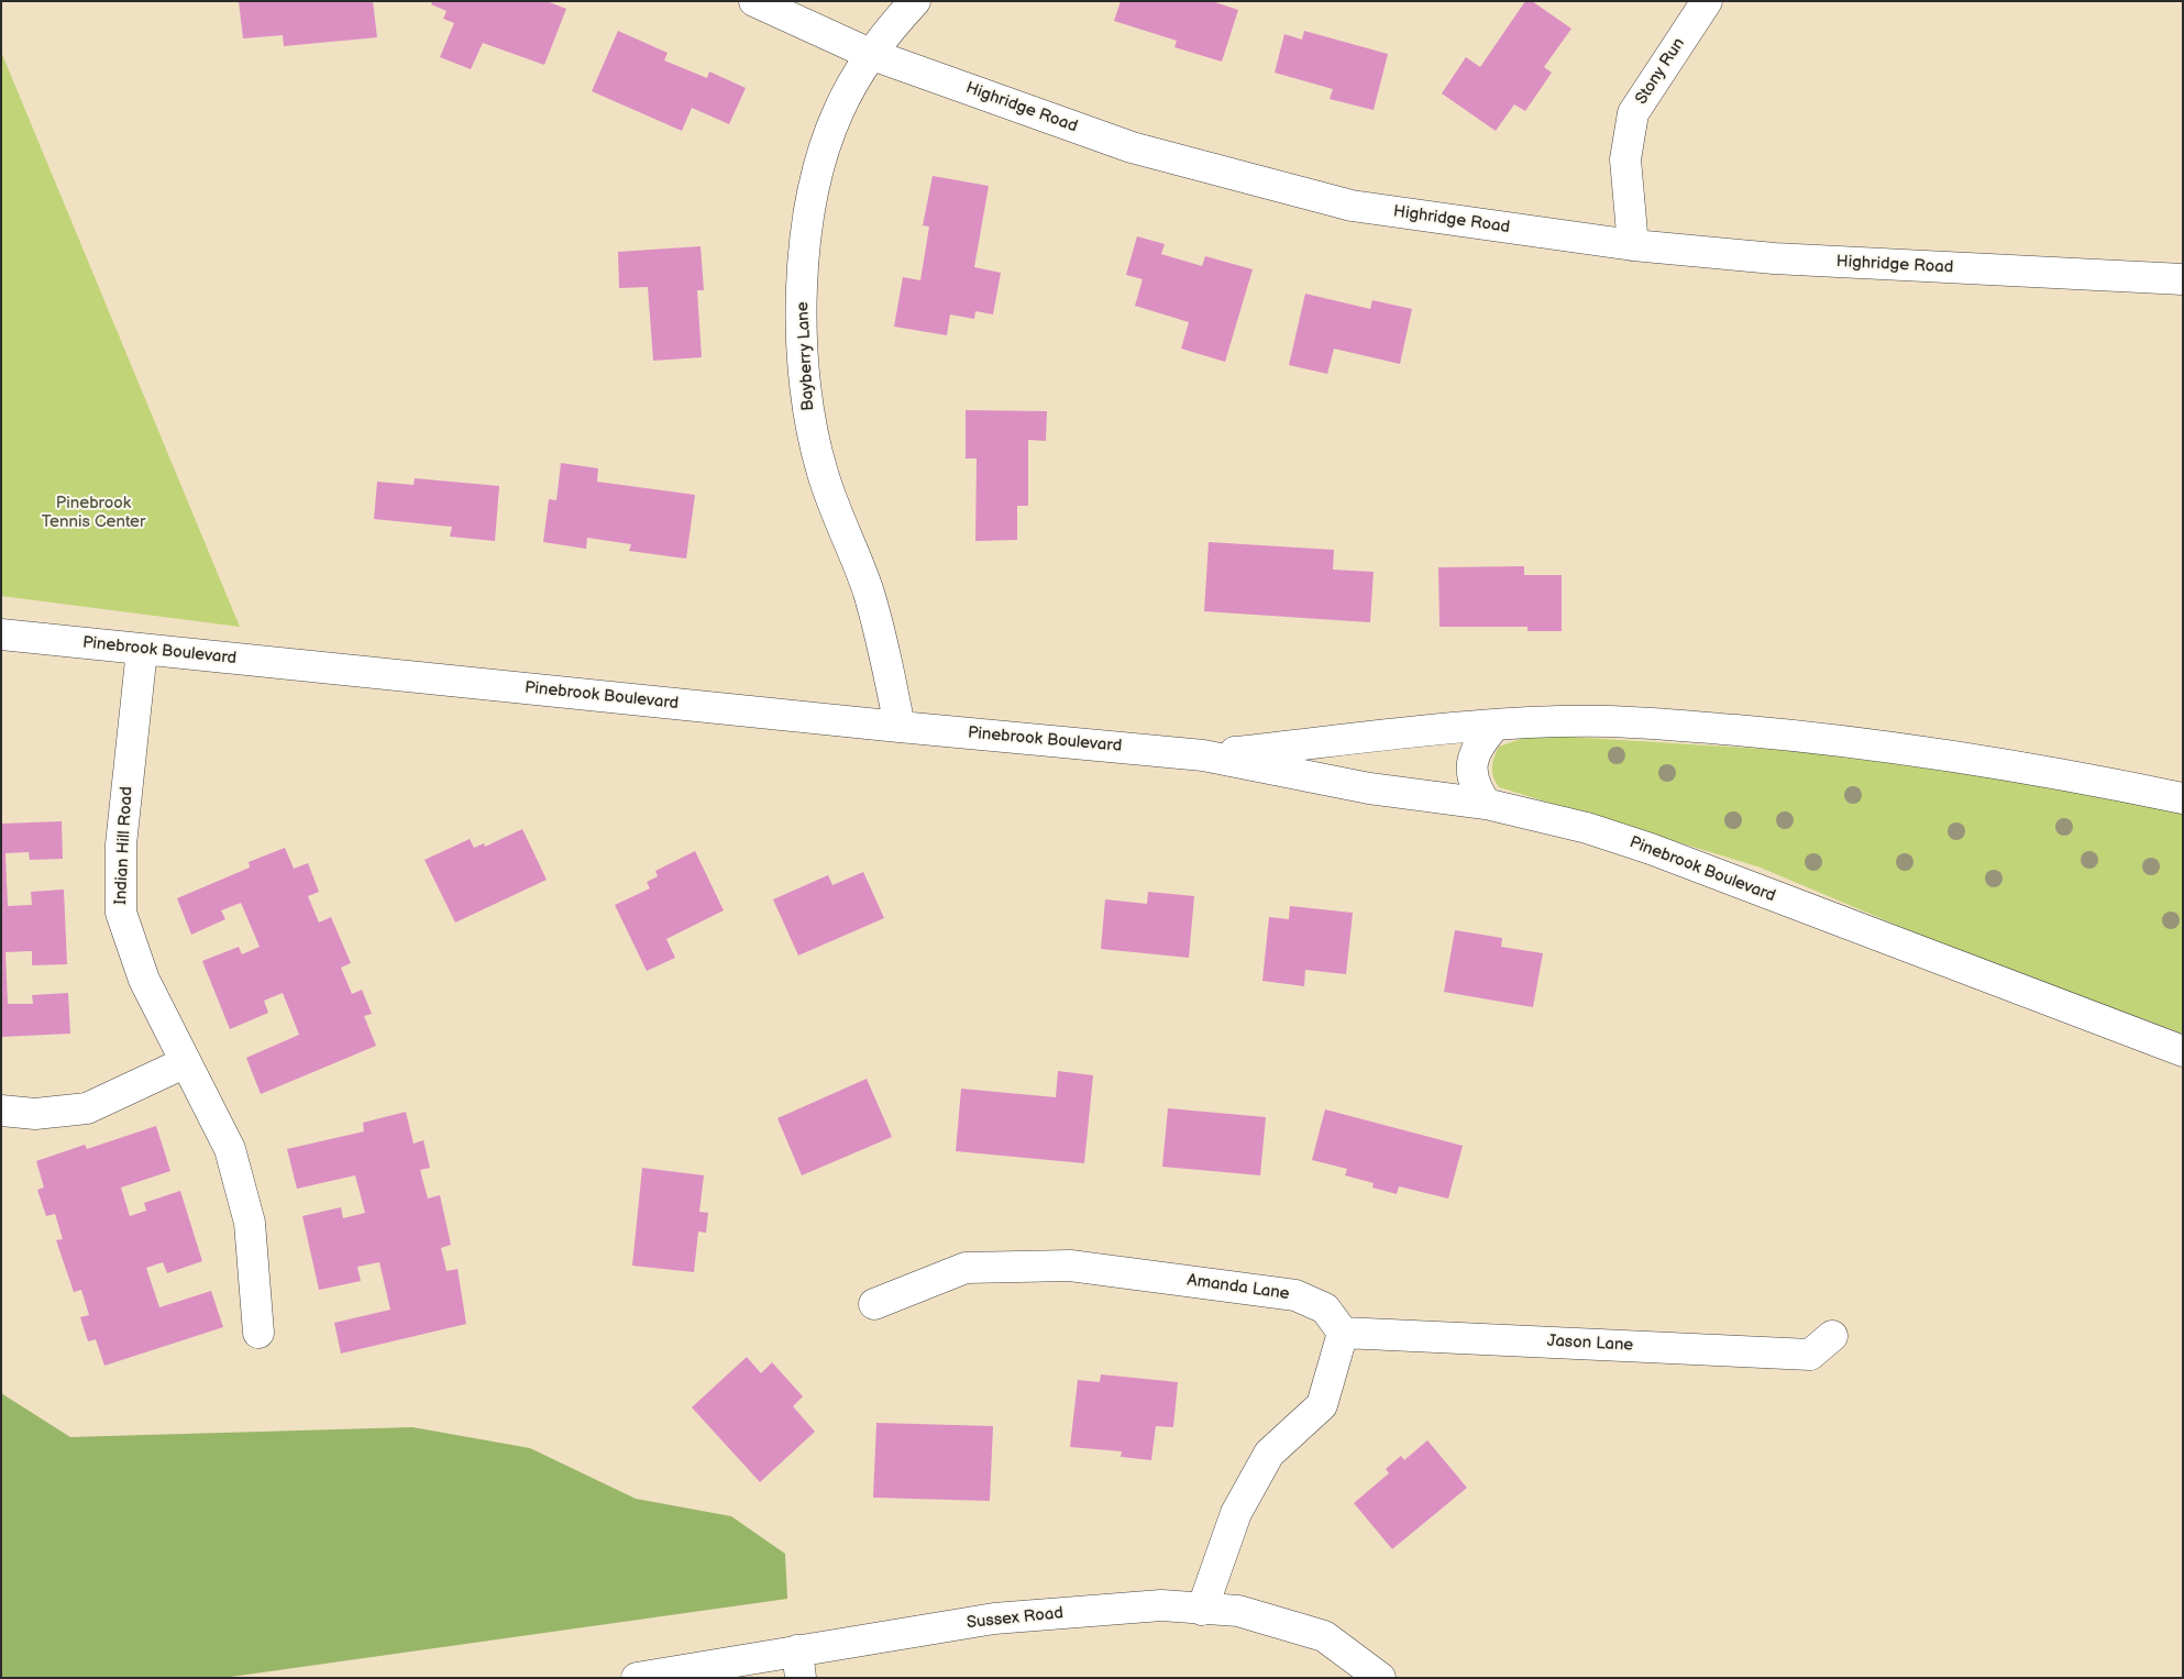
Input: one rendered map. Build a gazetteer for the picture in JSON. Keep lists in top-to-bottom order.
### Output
{
  "streets": {
    "street": [
      "Stony Run",
      "Highridge Road",
      "Bayberry Lane",
      "Pinebrook Boulevard",
      "Indian Hill Road",
      "Amanda Lane",
      "Jason Lane",
      "Sussex Road"
    ]
  },
  "crossings": [
    ["Stony Run", "Highridge Road"],
    ["Highridge Road", "Bayberry Lane"],
    ["Bayberry Lane", "Pinebrook Boulevard"],
    ["Pinebrook Boulevard", "Indian Hill Road"],
    ["Amanda Lane", "Jason Lane"]
  ],
  "parks": ["Pinebrook Tennis Center"]
}
